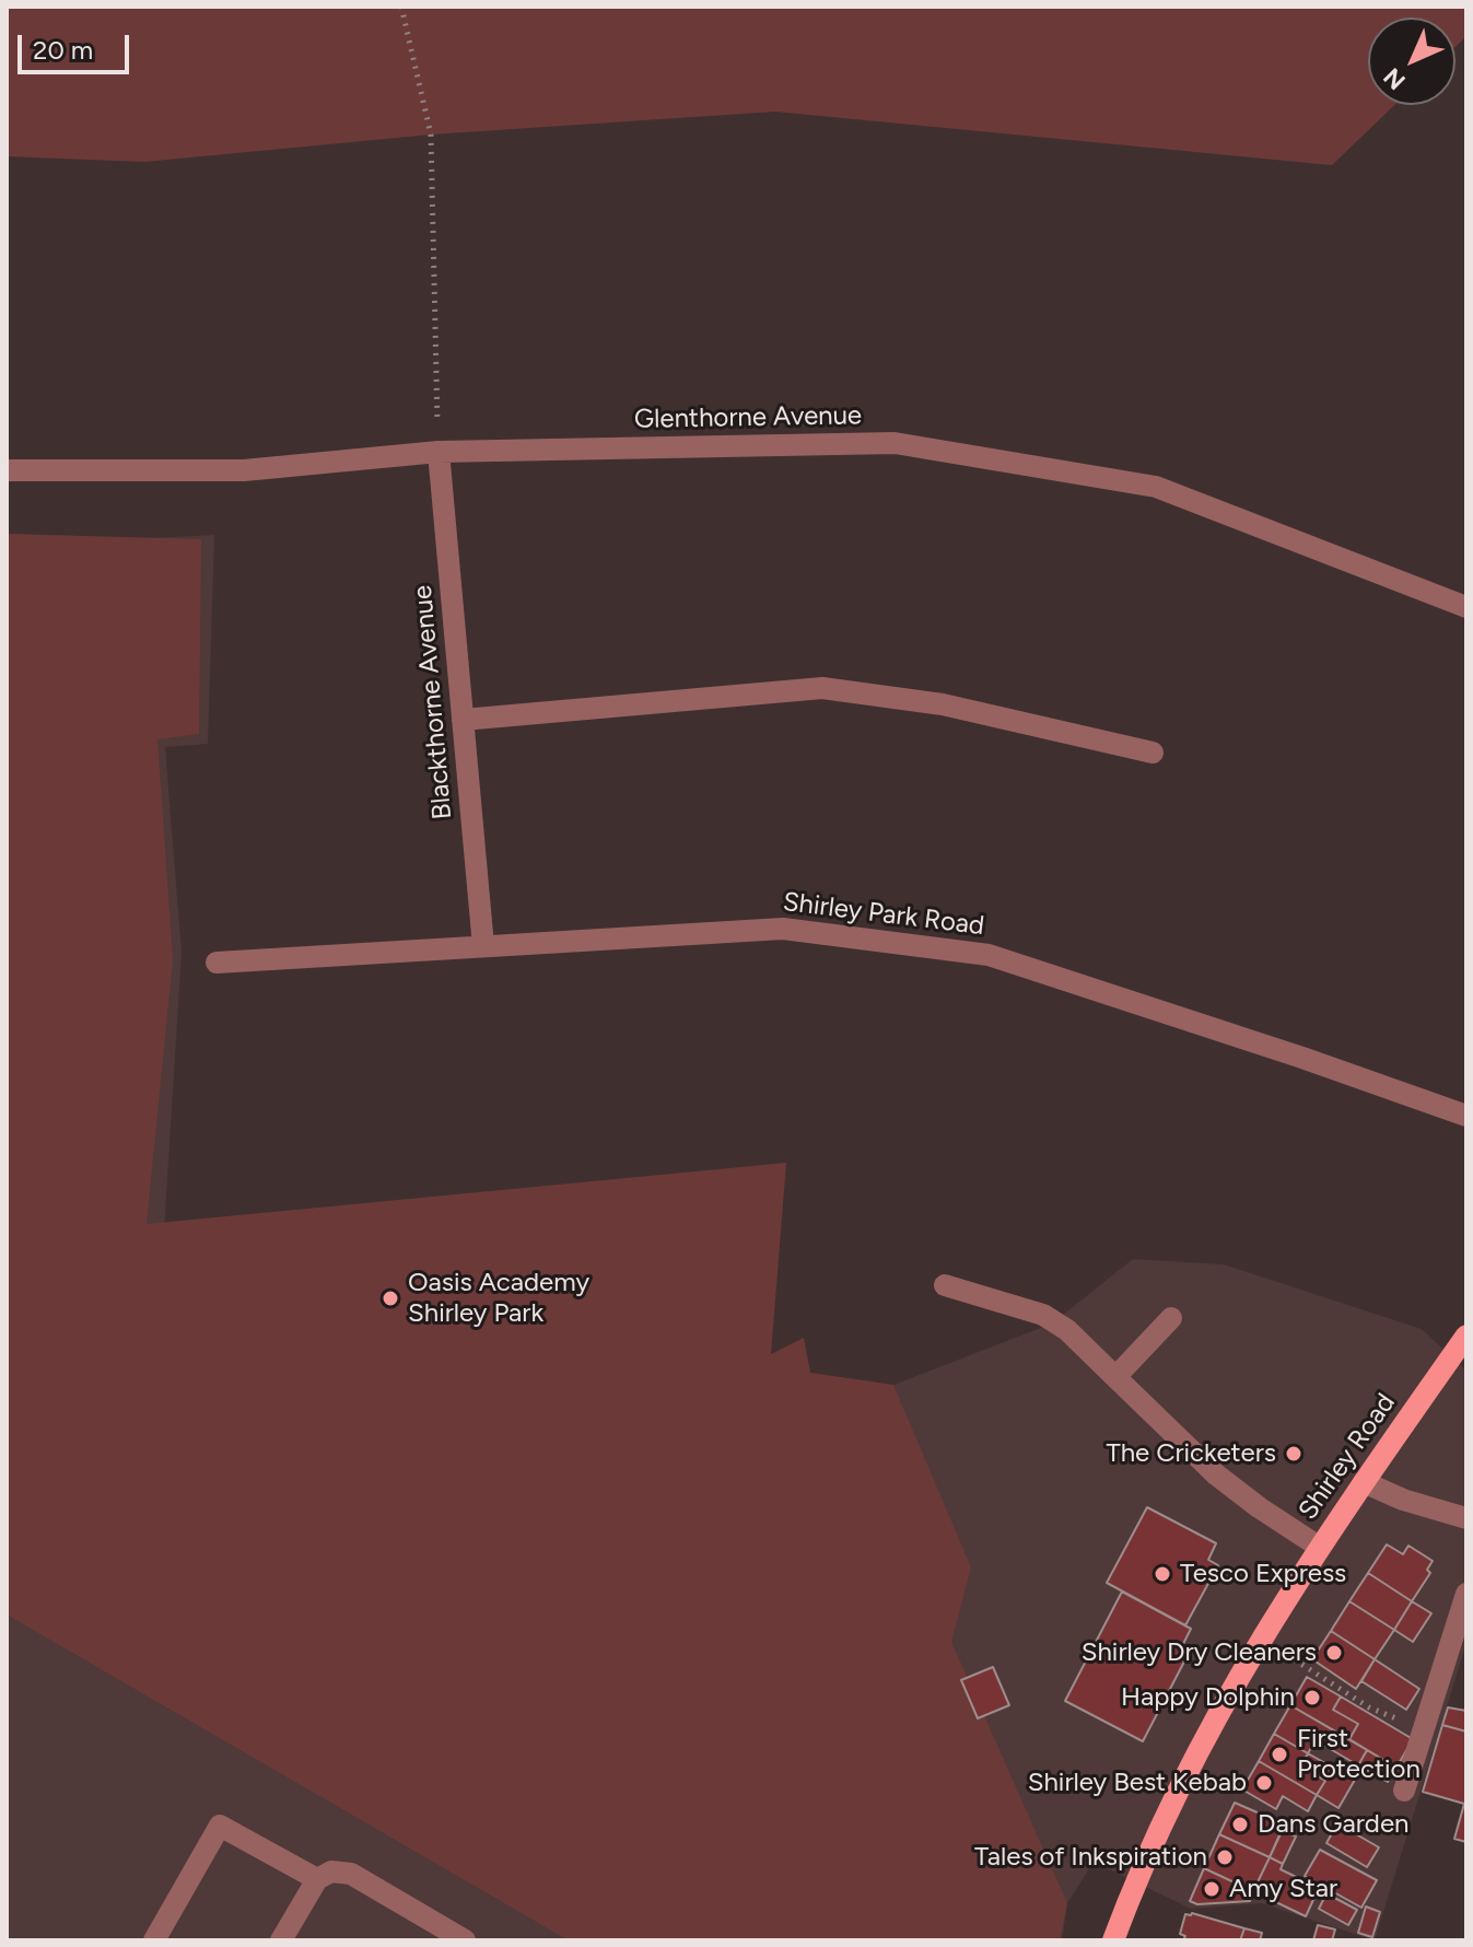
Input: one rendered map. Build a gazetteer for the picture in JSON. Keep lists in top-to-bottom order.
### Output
{
  "streets": {
    "main road": ["Shirley Road"],
    "street": ["Glenthorne Avenue", "Blackthorne Avenue", "Shirley Park Road"]
  },
  "crossings": [
    ["Glenthorne Avenue", "Blackthorne Avenue"],
    ["Blackthorne Avenue", "Shirley Park Road"]
  ],
  "places": [
    "Oasis Academy Shirley Park",
    "The Cricketers",
    "Tesco Express",
    "Shirley Dry Cleaners",
    "Happy Dolphin",
    "First Protection",
    "Shirley Best Kebab",
    "Dans Garden",
    "Tales of Inkspiration",
    "Amy Star"
  ],
  "scale_bar": "20 m",
  "north": "bottom left"
}
